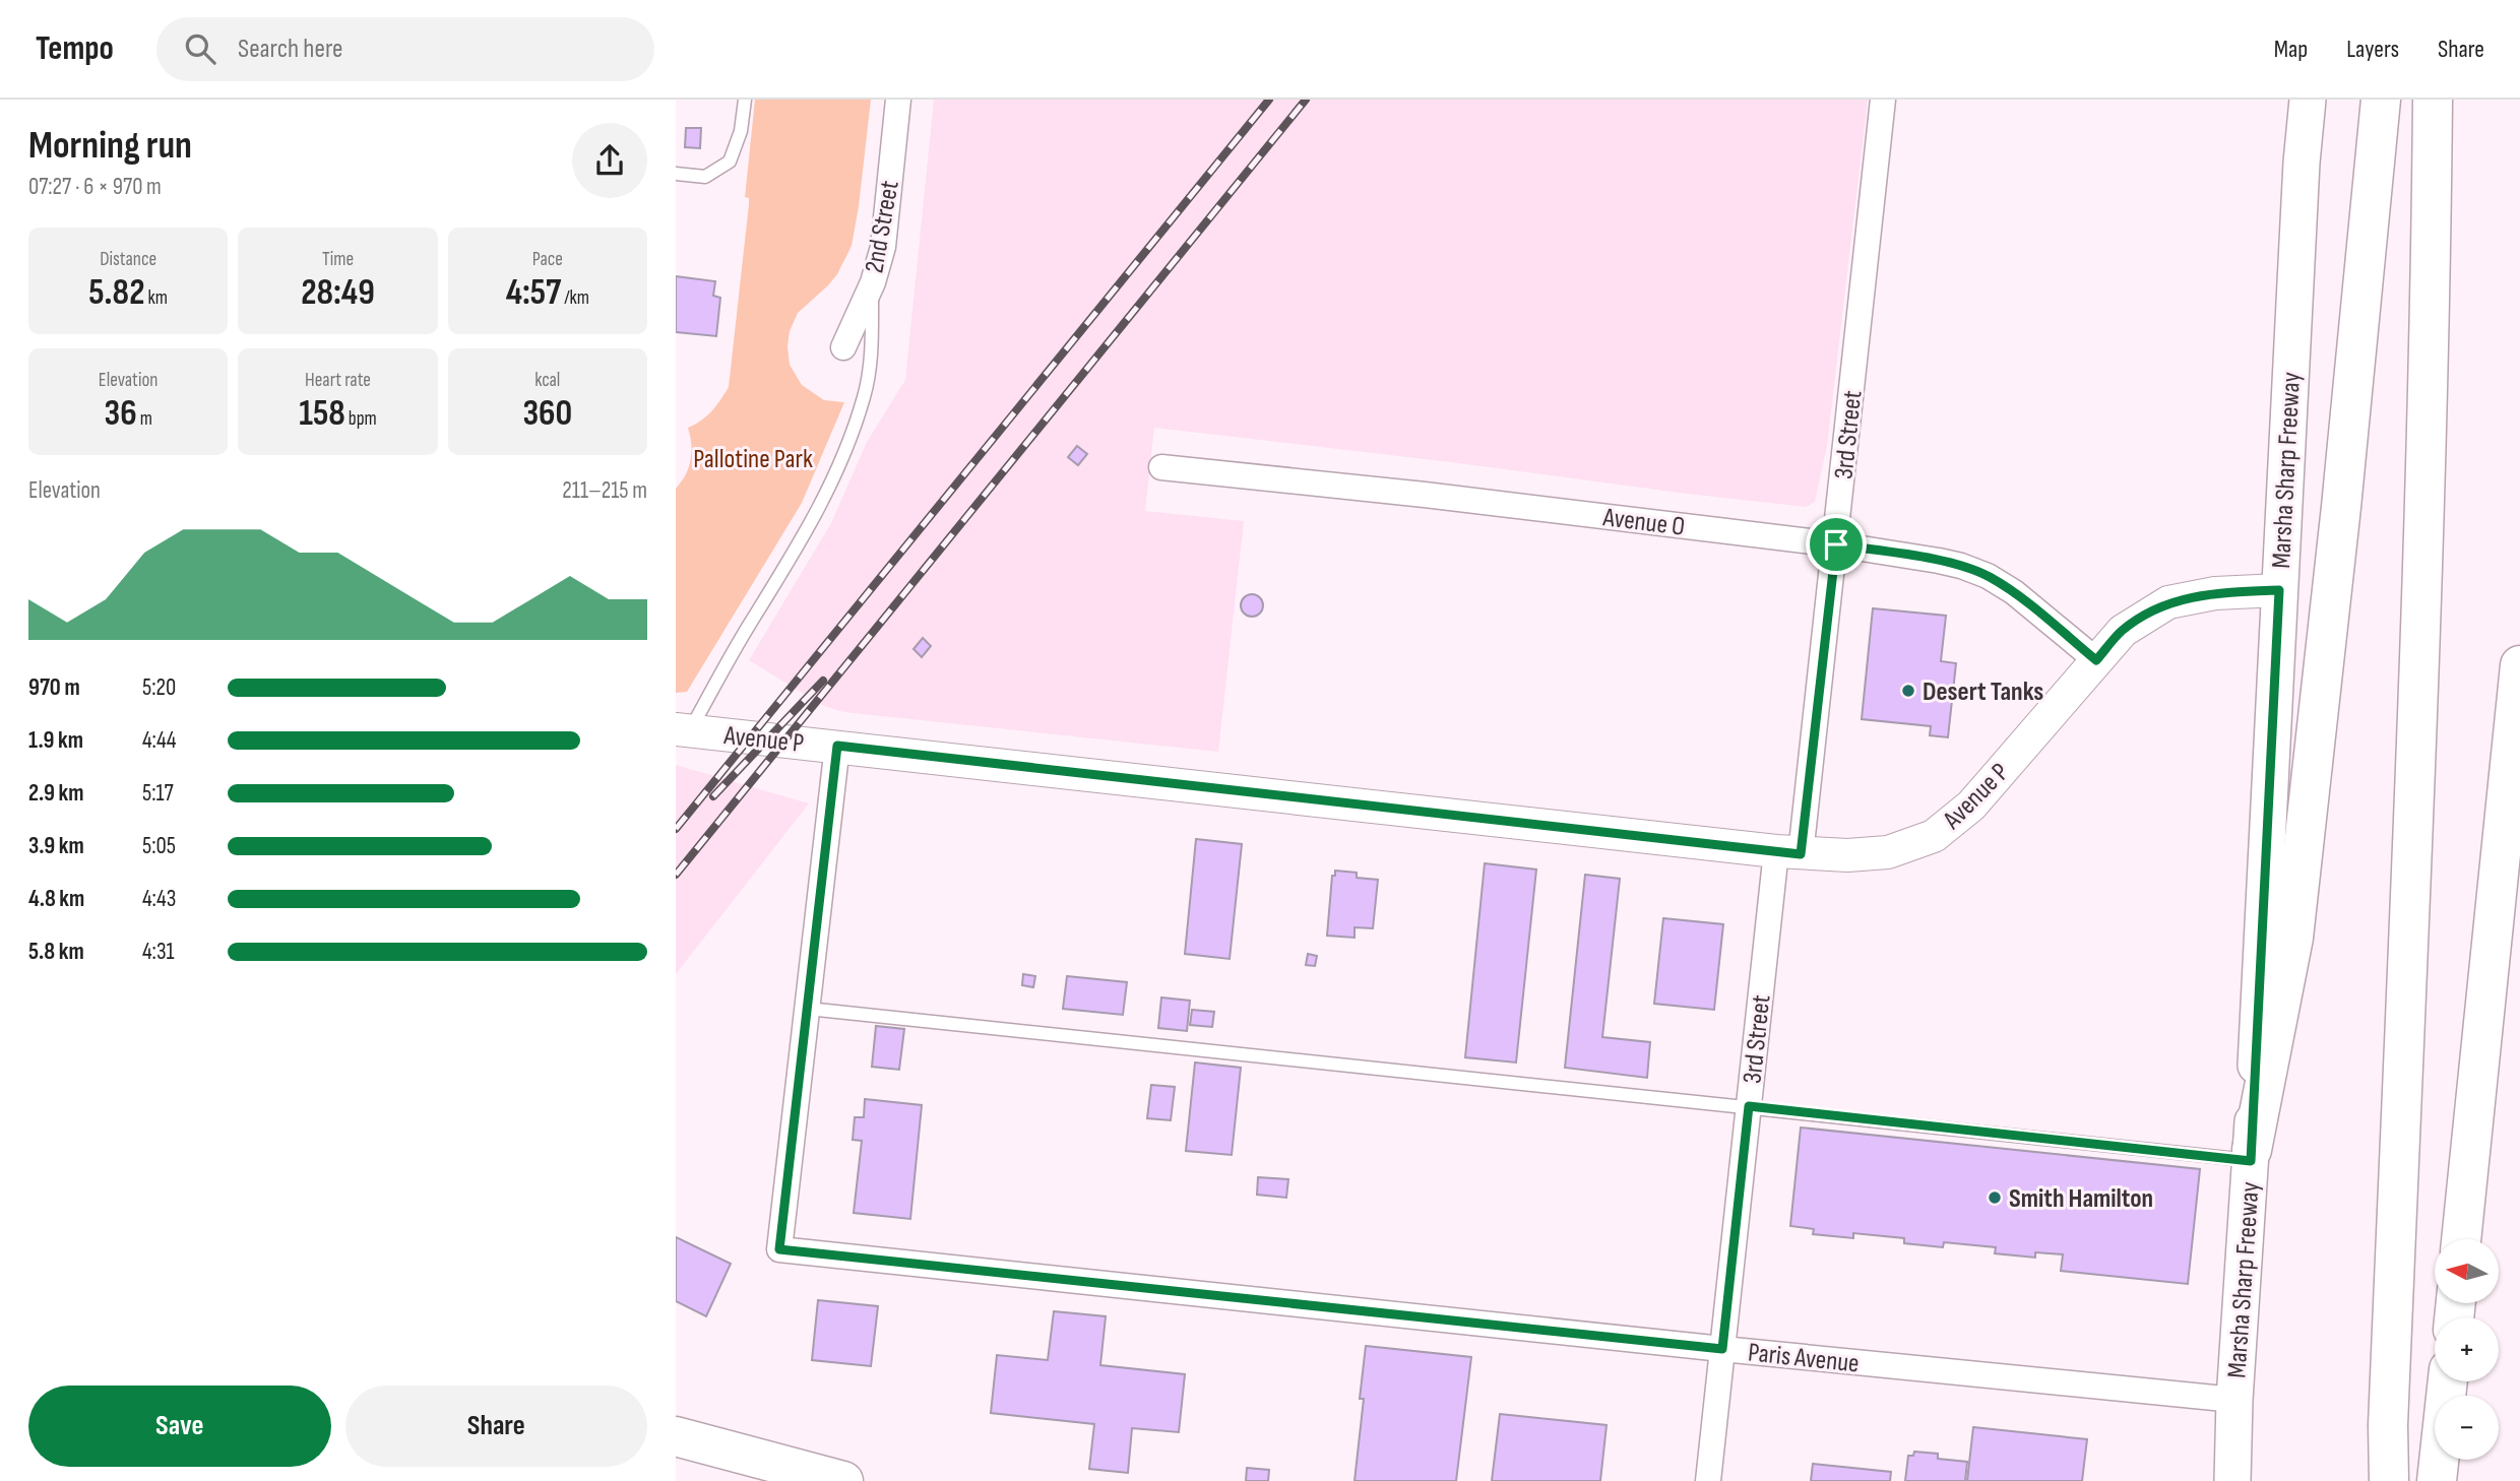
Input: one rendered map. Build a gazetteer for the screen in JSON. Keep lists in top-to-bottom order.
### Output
{
  "streets": {
    "main road": ["Marsha Sharp Freeway"],
    "street": [
      "2nd Street",
      "3rd Street",
      "Avenue O",
      "Avenue P",
      "Paris Avenue"
    ]
  },
  "crossings": [
    ["3rd Street", "Avenue O"],
    ["3rd Street", "Avenue P"],
    ["3rd Street", "Paris Avenue"],
    ["Marsha Sharp Freeway", "Avenue P"],
    ["Marsha Sharp Freeway", "Paris Avenue"],
    ["Avenue O", "Avenue P"]
  ],
  "parks": ["Pallotine Park"],
  "places": ["Desert Tanks", "Smith Hamilton"],
  "north": "left",
  "page": {
    "header": "Tempo",
    "search": "Search here",
    "nav": ["Map", "Layers", "Share"],
    "heading": ["Morning run", "07:27 · 6 × 970 m"],
    "stats": [
      ["Distance", "5.82 km"],
      ["Time", "28:49"],
      ["Pace", "4:57 /km"],
      ["Elevation", "36 m"],
      ["Heart rate", "158 bpm"],
      ["kcal", "360"]
    ],
    "chart": ["Elevation", "211–215 m"],
    "list": [
      {
        "name": "970 m",
        "note": "5:20"
      },
      {
        "name": "1.9 km",
        "note": "4:44"
      },
      {
        "name": "2.9 km",
        "note": "5:17"
      },
      {
        "name": "3.9 km",
        "note": "5:05"
      },
      {
        "name": "4.8 km",
        "note": "4:43"
      },
      {
        "name": "5.8 km",
        "note": "4:31"
      }
    ],
    "map_buttons": ["+", "−"],
    "buttons": ["Save", "Share"]
  }
}
